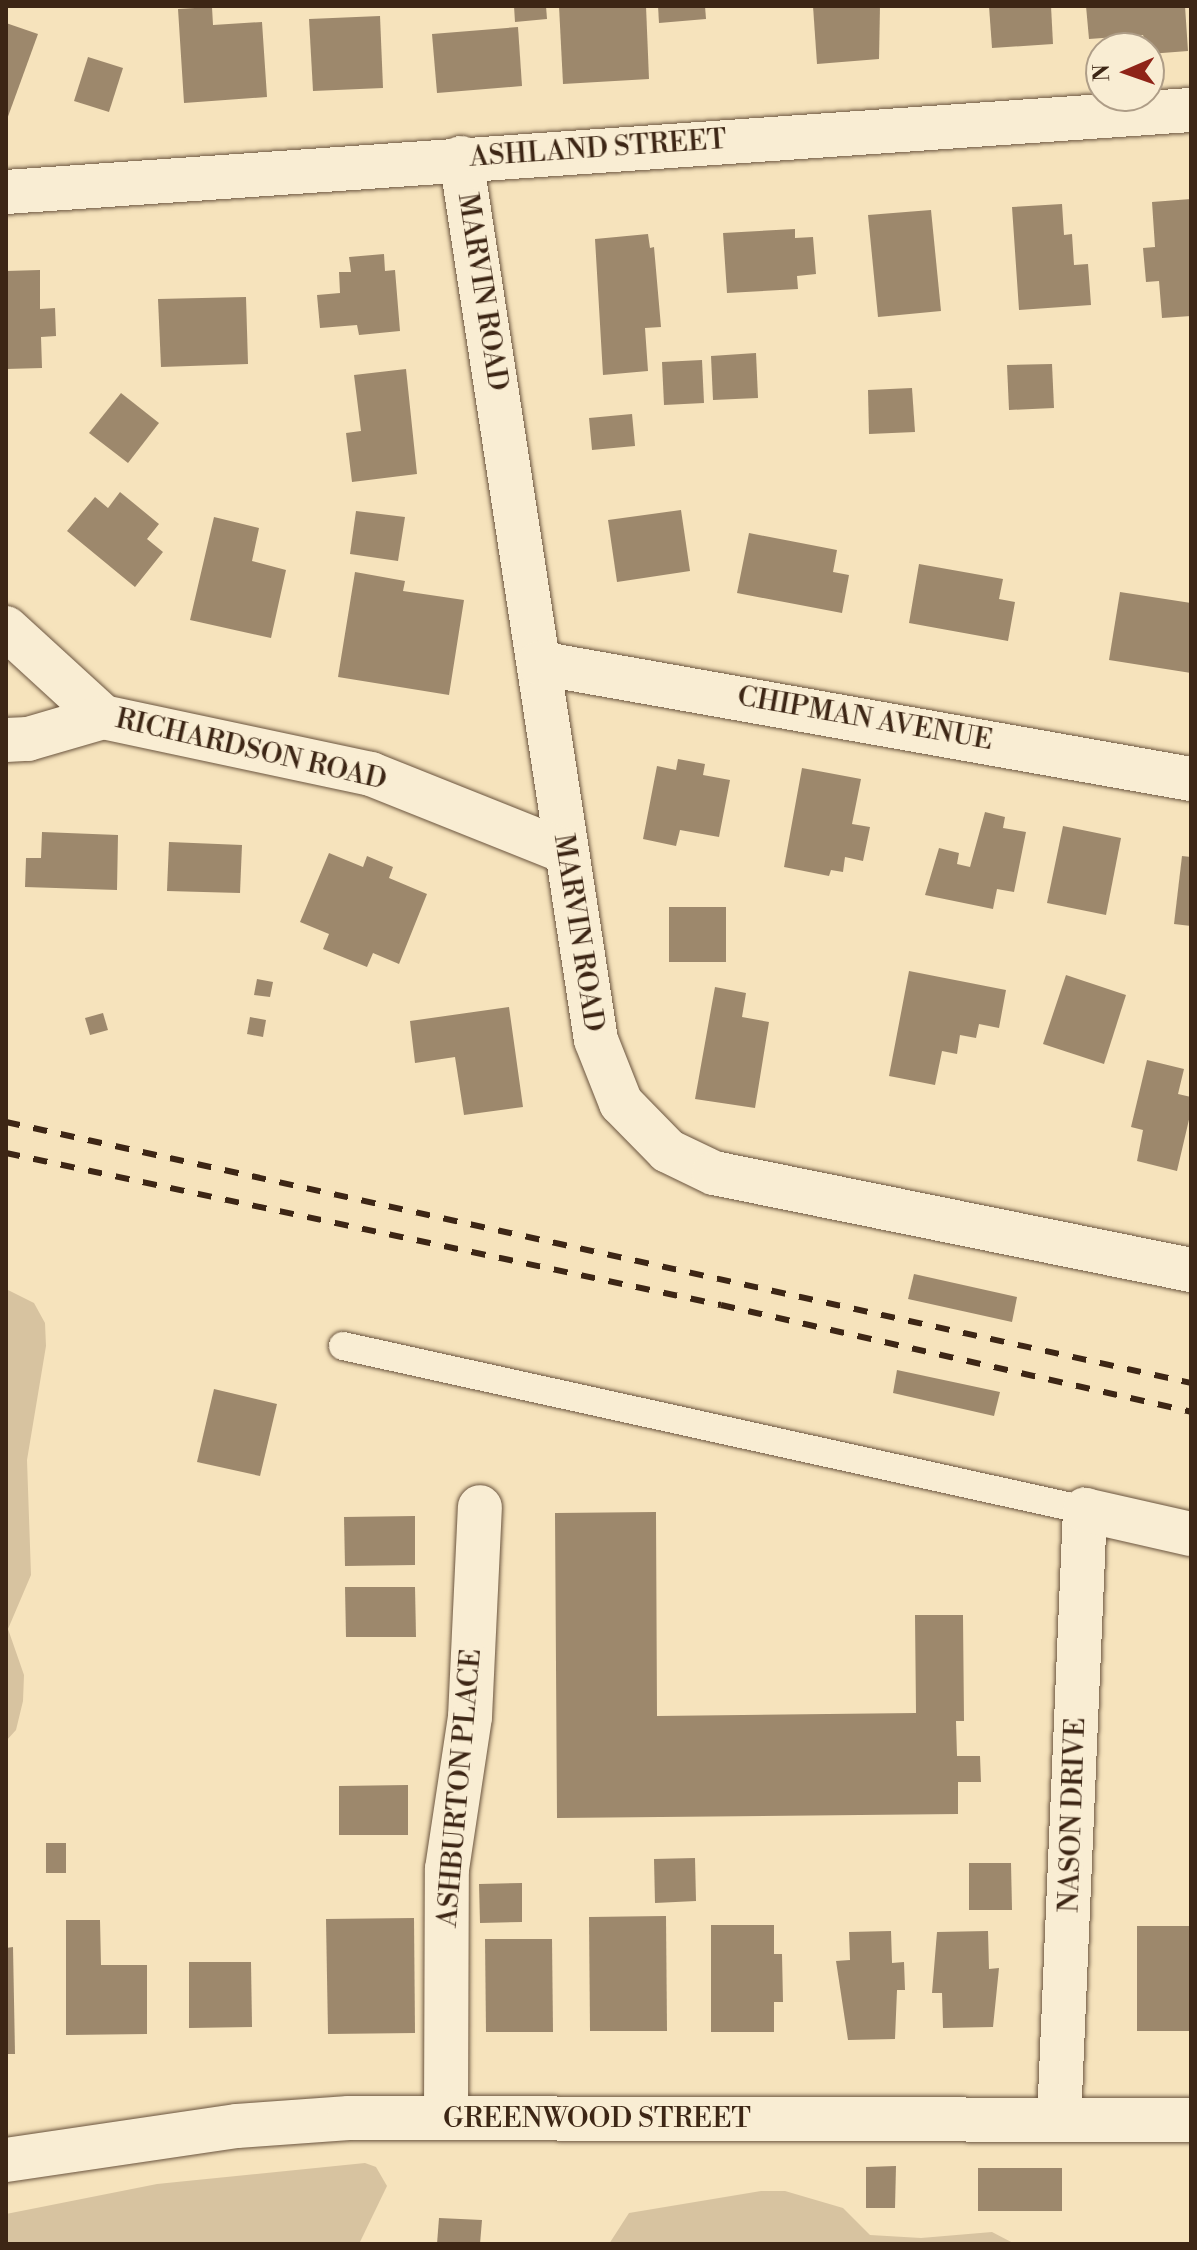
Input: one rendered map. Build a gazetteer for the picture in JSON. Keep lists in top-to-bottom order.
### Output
{
  "streets": {
    "street": [
      "ASHLAND STREET",
      "MARVIN ROAD",
      "CHIPMAN AVENUE",
      "RICHARDSON ROAD",
      "ASHBURTON PLACE",
      "NASON DRIVE",
      "GREENWOOD STREET"
    ]
  },
  "crossings": [
    ["ASHLAND STREET", "MARVIN ROAD"],
    ["MARVIN ROAD", "CHIPMAN AVENUE"],
    ["MARVIN ROAD", "RICHARDSON ROAD"],
    ["ASHBURTON PLACE", "GREENWOOD STREET"],
    ["NASON DRIVE", "GREENWOOD STREET"]
  ],
  "north": "left"
}
